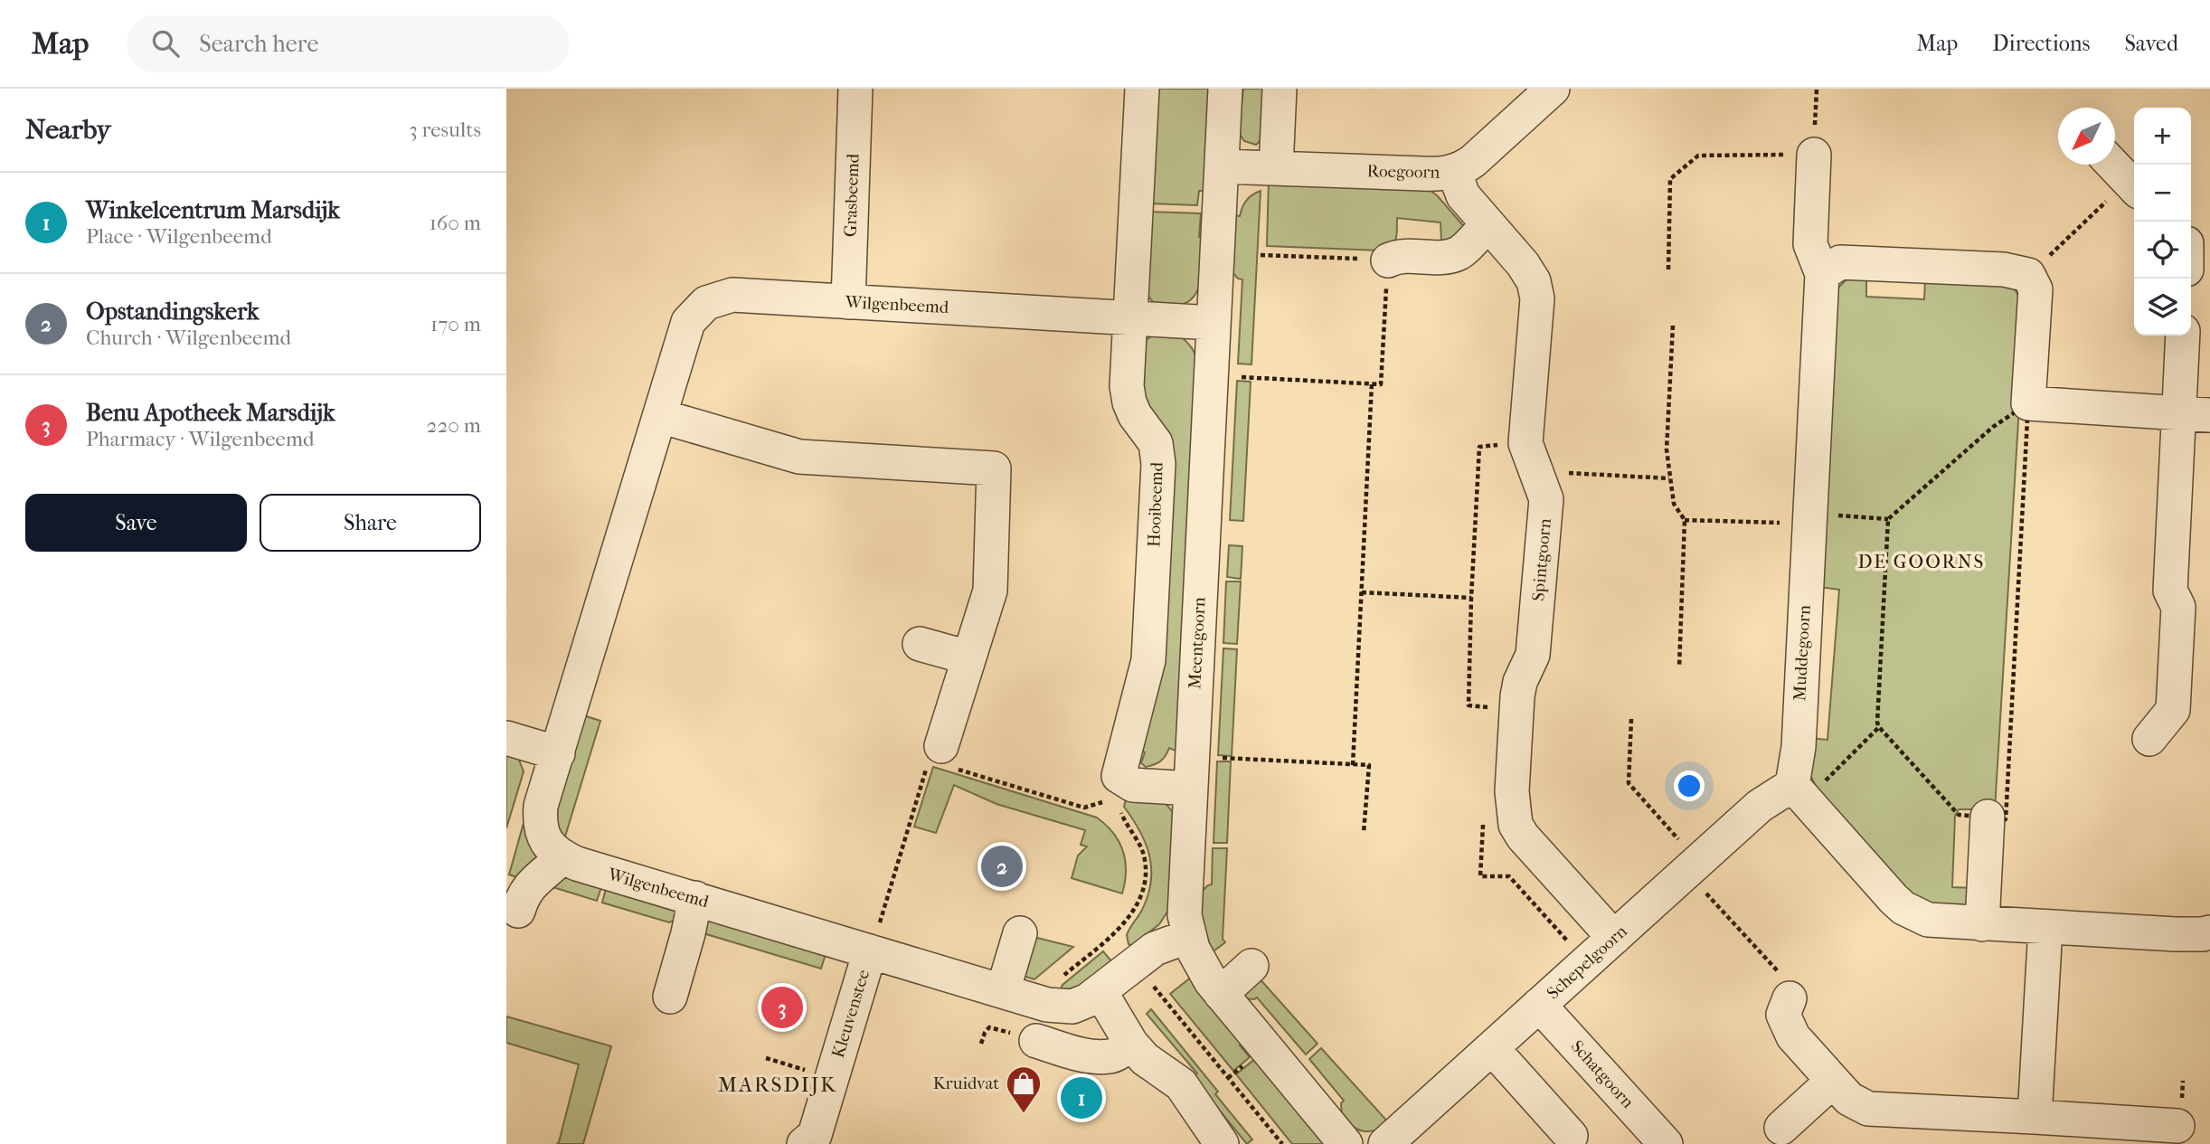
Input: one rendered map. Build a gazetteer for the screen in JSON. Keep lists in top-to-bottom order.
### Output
{
  "streets": {
    "street": [
      "Roegoorn",
      "Grasbeemd",
      "Wilgenbeemd",
      "Hooibeemd",
      "Spintgoorn",
      "Meentgoorn",
      "Muddegoorn",
      "Schepelgoorn",
      "Kleuvenstee",
      "Schatgoorn"
    ]
  },
  "crossings": [
    ["Roegoorn", "Spintgoorn"],
    ["Roegoorn", "Meentgoorn"],
    ["Grasbeemd", "Wilgenbeemd"],
    ["Wilgenbeemd", "Hooibeemd"],
    ["Wilgenbeemd", "Meentgoorn"],
    ["Wilgenbeemd", "Kleuvenstee"],
    ["Spintgoorn", "Schepelgoorn"],
    ["Muddegoorn", "Schepelgoorn"],
    ["Schepelgoorn", "Schatgoorn"]
  ],
  "districts": ["DE GOORNS", "MARSDIJK"],
  "places": {
    "shop": ["Kruidvat"]
  },
  "north": "bottom left",
  "page": {
    "header": "Map",
    "search": "Search here",
    "nav": ["Map", "Directions", "Saved"],
    "heading": ["Nearby", "3 results"],
    "map_buttons": ["+", "−"],
    "list": [
      {
        "mark": "1",
        "name": "Winkelcentrum Marsdijk",
        "note": "Place · Wilgenbeemd",
        "value": "160 m"
      },
      {
        "mark": "2",
        "name": "Opstandingskerk",
        "note": "Church · Wilgenbeemd",
        "value": "170 m"
      },
      {
        "mark": "3",
        "name": "Benu Apotheek Marsdijk",
        "note": "Pharmacy · Wilgenbeemd",
        "value": "220 m"
      }
    ],
    "buttons": ["Save", "Share"],
    "pins": ["2", "3", "1"]
  }
}
